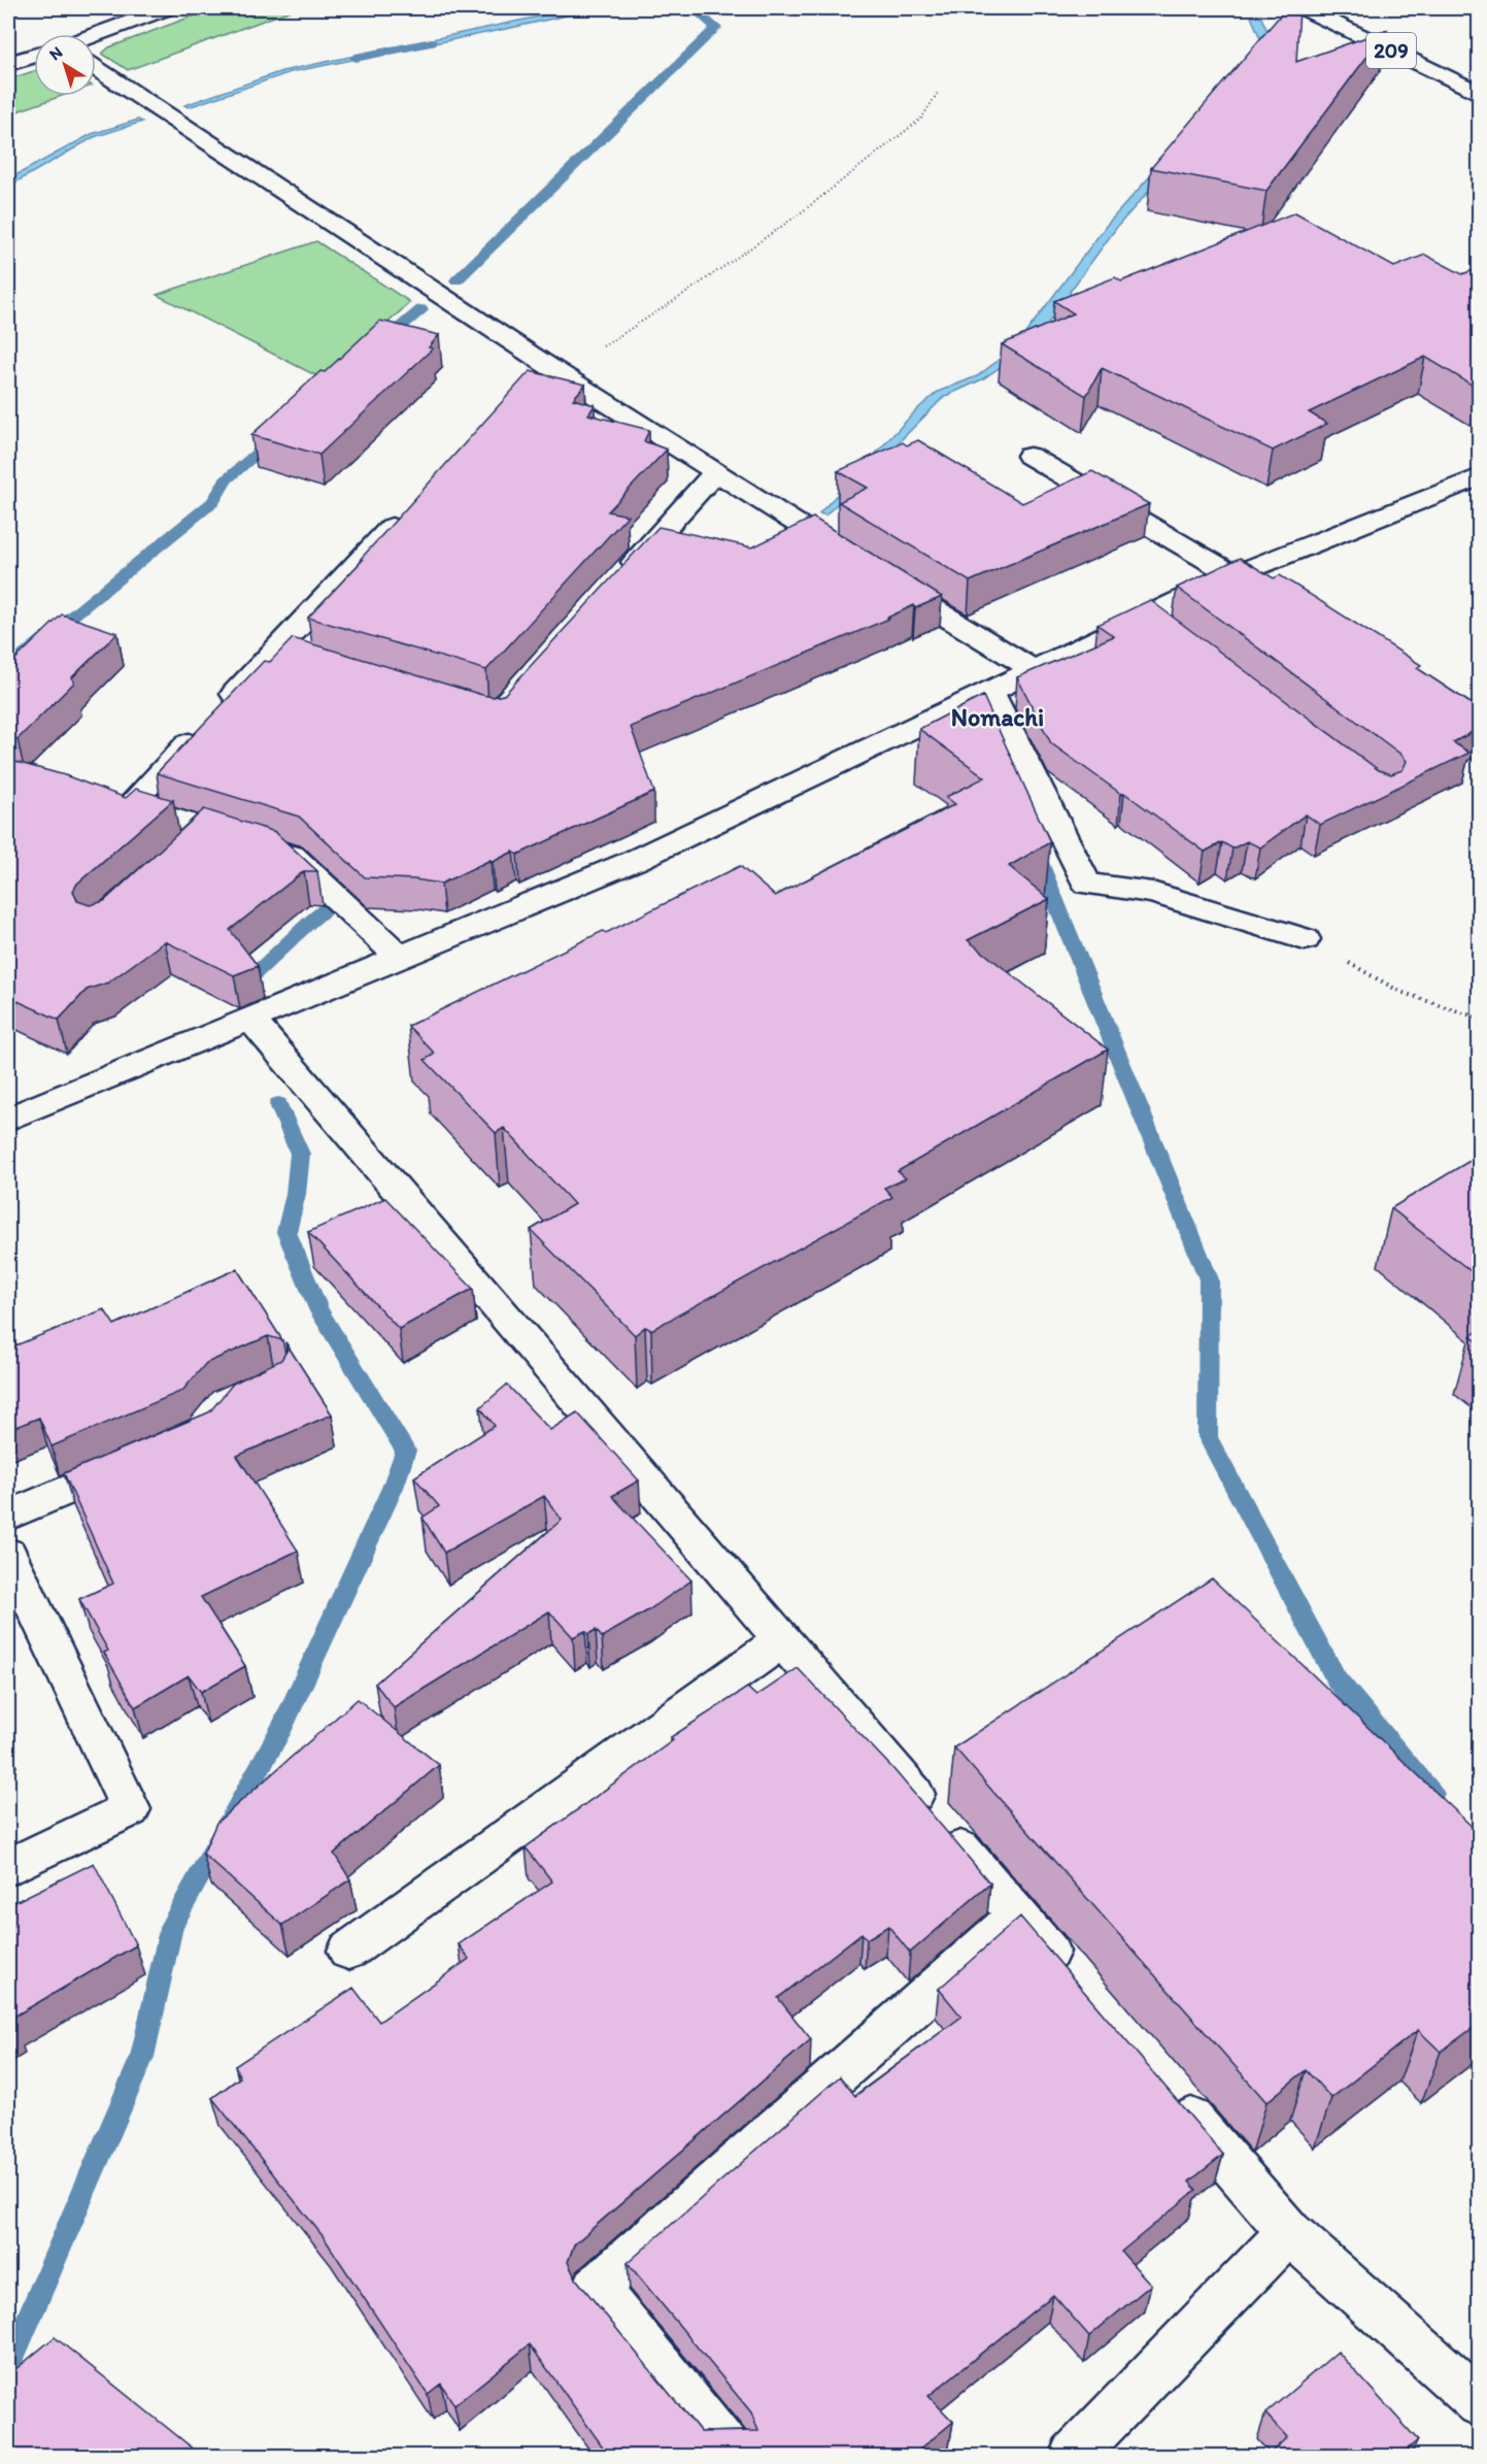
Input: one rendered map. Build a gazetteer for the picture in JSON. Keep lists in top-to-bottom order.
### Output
{
  "streets": {
    "main road": ["209"]
  },
  "districts": ["Nomachi"],
  "north": "top left"
}
